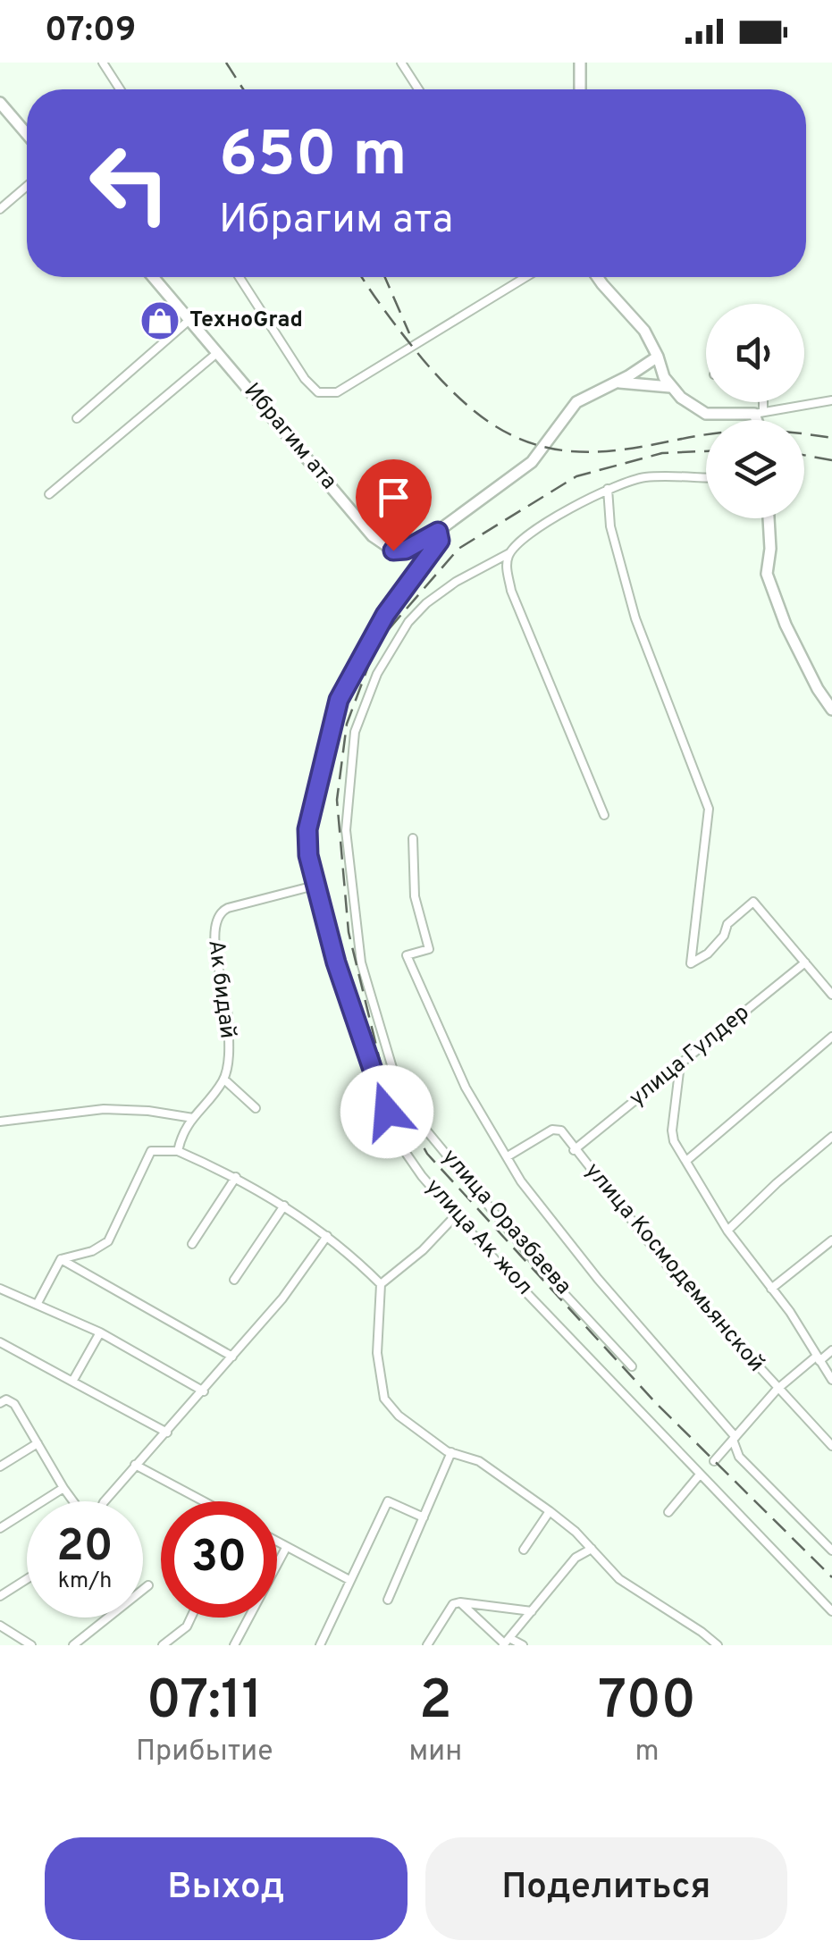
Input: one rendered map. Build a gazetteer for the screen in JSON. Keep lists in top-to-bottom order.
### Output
{
  "streets": {
    "street": [
      "Ибрагим ата",
      "Ак бидай",
      "улица Гулдер",
      "улица Оразбаева",
      "улица Ак жол",
      "улица Космодемьянской"
    ]
  },
  "crossings": [
    ["Ибрагим ата", "улица Ак жол"],
    ["Ак бидай", "улица Ак жол"],
    ["улица Гулдер", "улица Космодемьянской"],
    ["улица Оразбаева", "улица Космодемьянской"]
  ],
  "places": {
    "shop": ["ТехноGrad"]
  },
  "page": {
    "status": "07:09",
    "turn": ["650 m", "Ибрагим ата"],
    "speed": "20 km/h",
    "limit": "30",
    "eta": [
      "07:11",
      "Прибытие",
      "2",
      "мин",
      "700",
      "m"
    ],
    "buttons": ["Выход", "Поделиться"]
  }
}
